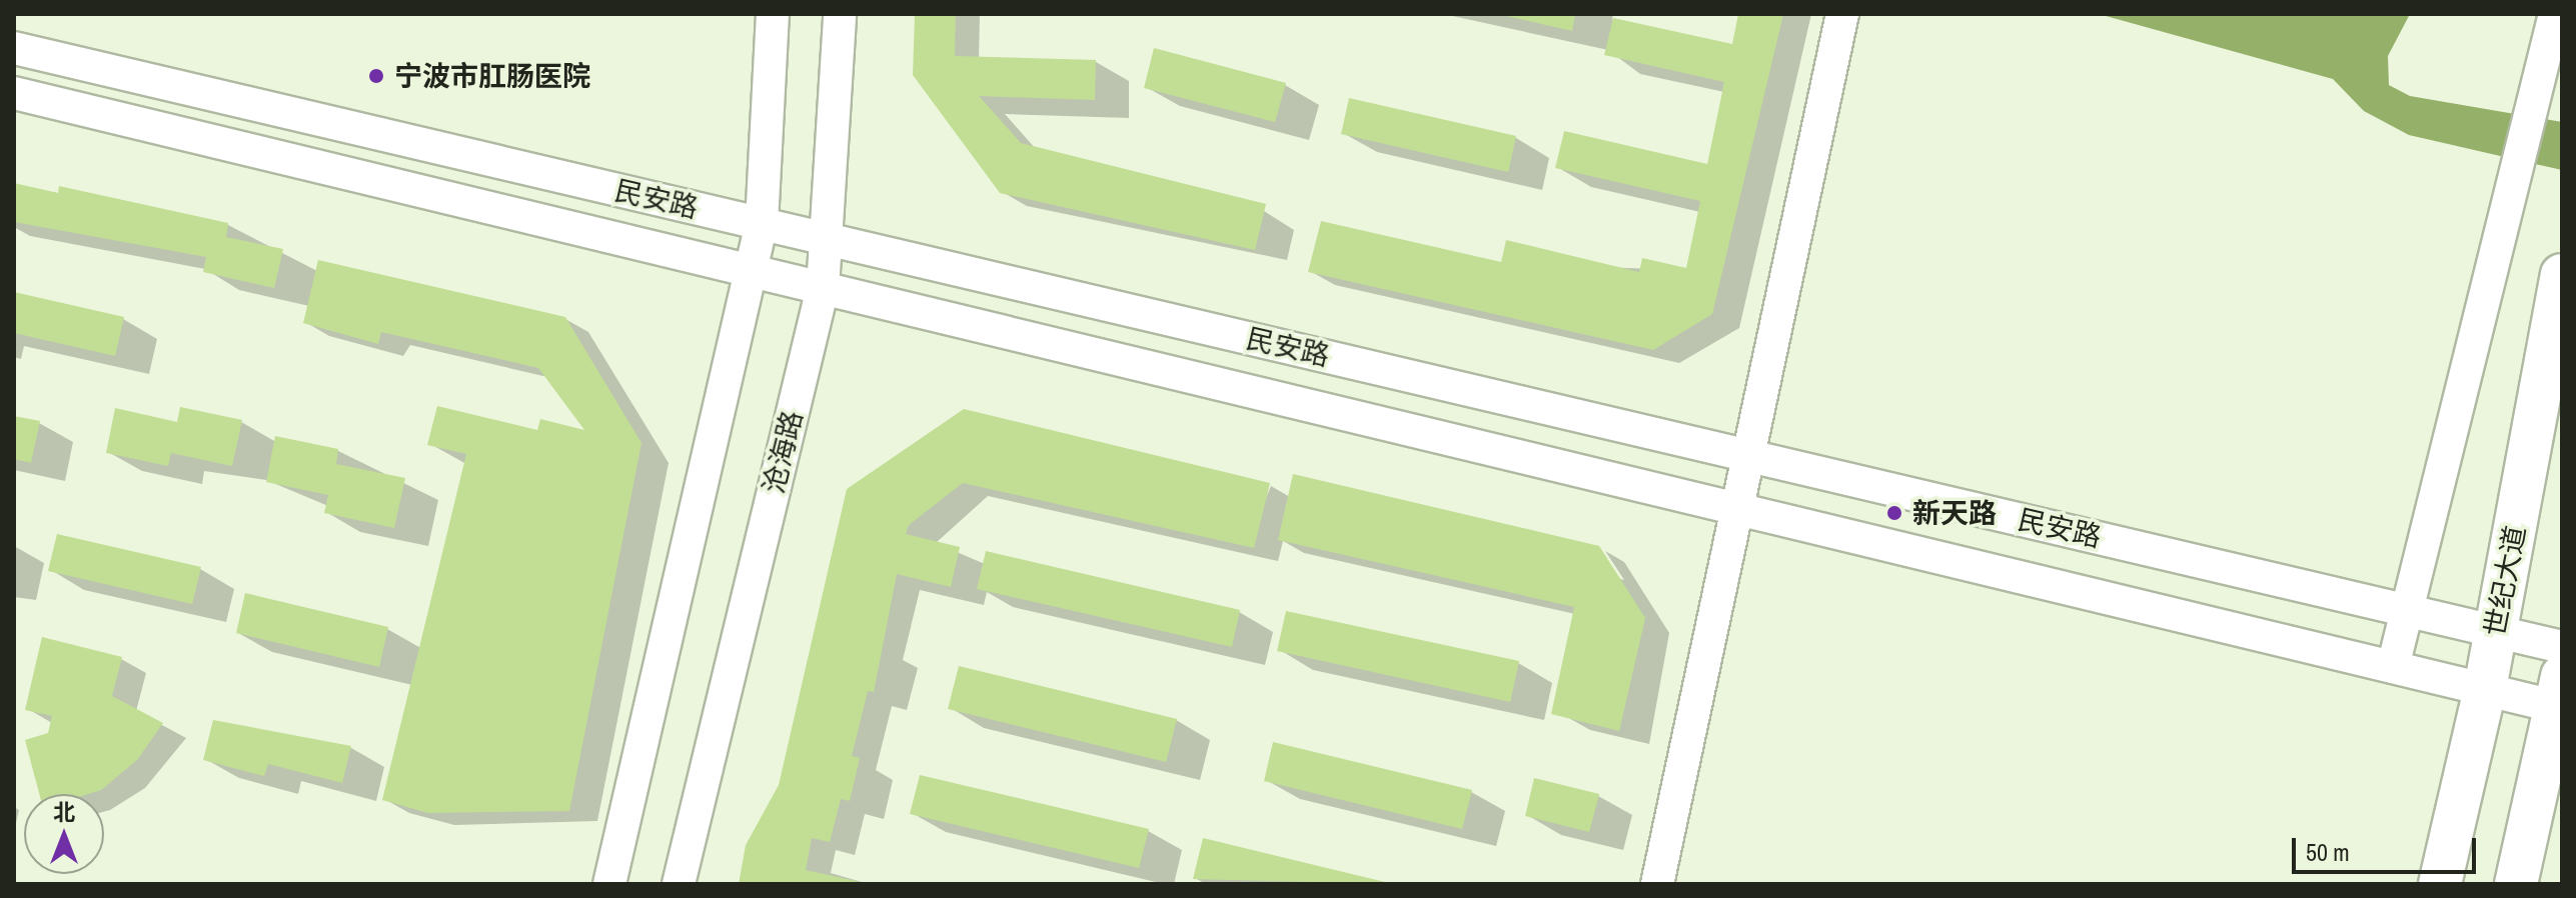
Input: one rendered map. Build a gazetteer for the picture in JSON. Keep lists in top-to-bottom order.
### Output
{
  "streets": {
    "highway": ["世纪大道"],
    "main road": ["民安路", "沧海路"]
  },
  "crossings": [
    ["民安路", "沧海路"],
    ["民安路", "世纪大道"]
  ],
  "places": ["宁波市肛肠医院", "新天路"],
  "scale_bar": "50 m",
  "north": "top"
}
